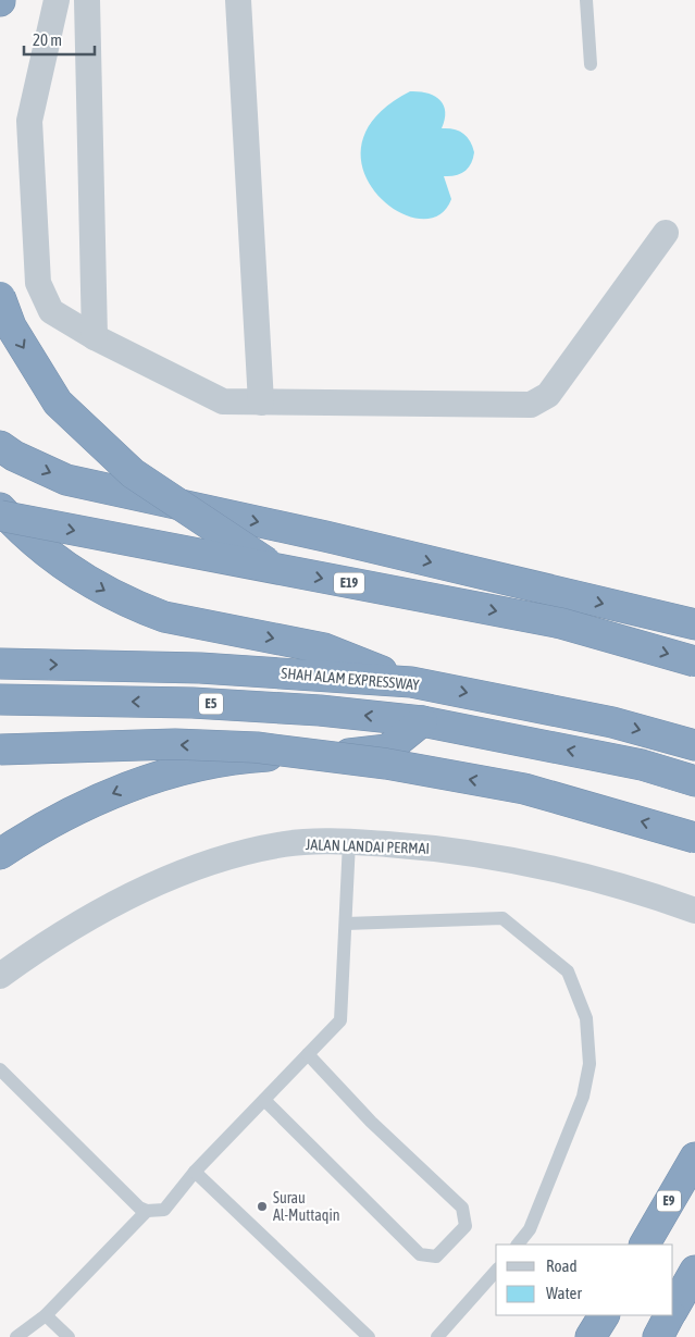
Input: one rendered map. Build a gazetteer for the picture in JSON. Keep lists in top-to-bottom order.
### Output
{
  "streets": {
    "highway": [
      "E19",
      "SHAH ALAM EXPRESSWAY",
      "E5",
      "E9"
    ],
    "street": ["JALAN LANDAI PERMAI"]
  },
  "places": ["Surau Al-Muttaqin"],
  "legend": ["Road", "Water"],
  "scale_bar": "20 m"
}
